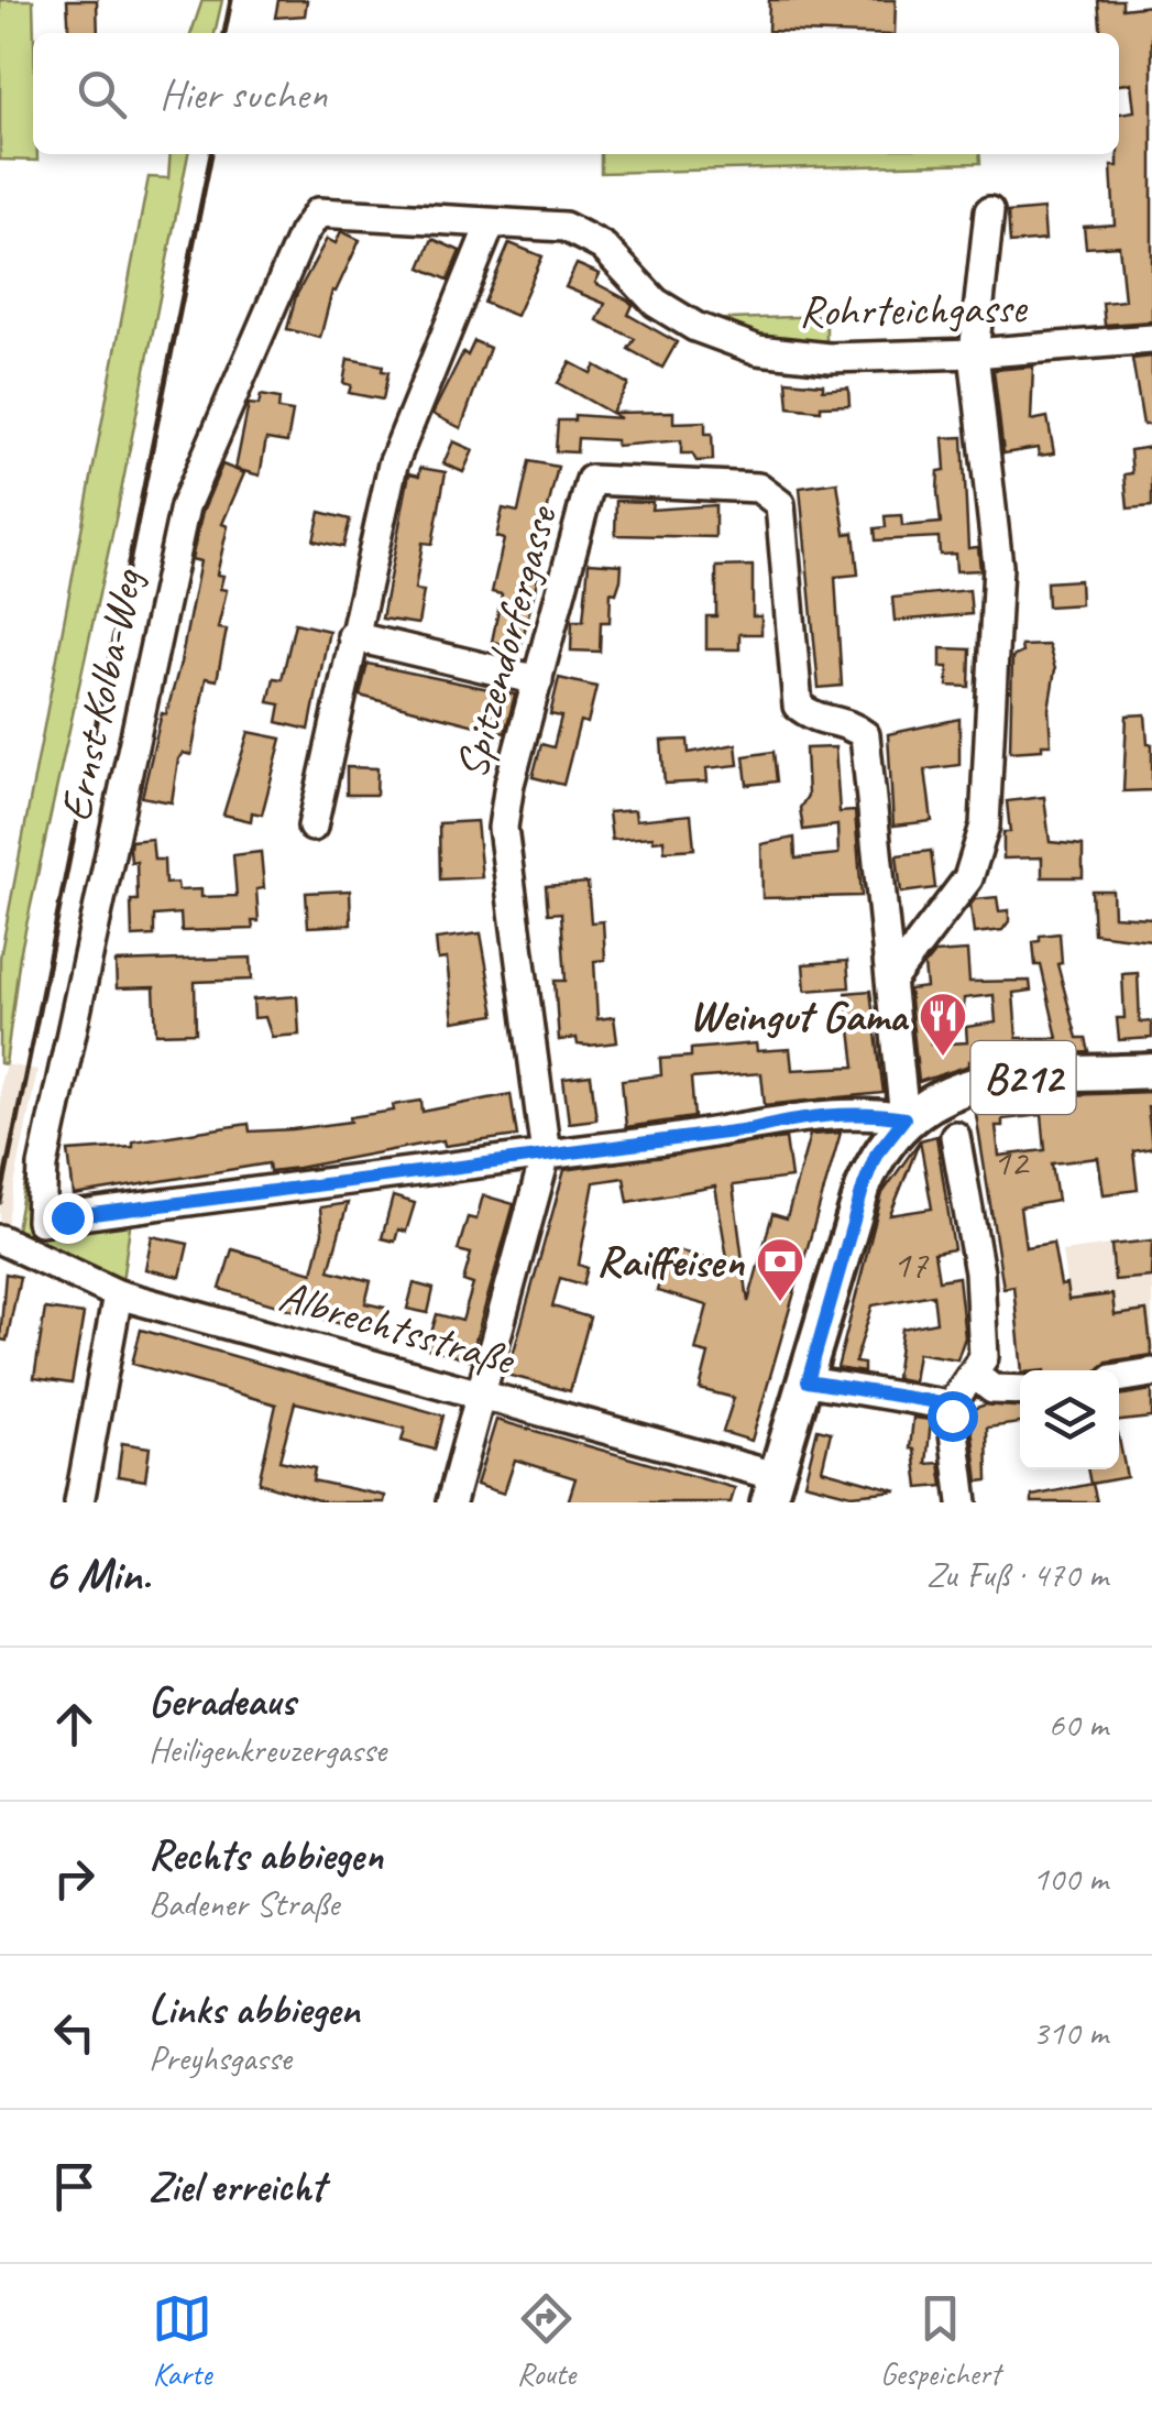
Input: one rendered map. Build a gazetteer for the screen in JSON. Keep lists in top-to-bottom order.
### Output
{
  "streets": {
    "main road": ["B212"],
    "street": [
      "Rohrteichgasse",
      "Spitzendorfergasse",
      "Ernst Kolba-Weg",
      "Albrechtsstraße"
    ]
  },
  "crossings": [
    ["Rohrteichgasse", "Ernst Kolba-Weg"],
    ["Spitzendorfergasse", "Ernst Kolba-Weg"],
    ["Spitzendorfergasse", "B212"],
    ["B212", "Albrechtsstraße"]
  ],
  "places": {
    "restaurant": ["Weingut Gama"],
    "bank": ["Raiffeisen"]
  },
  "house_numbers": ["12", "17"],
  "page": {
    "search": "Hier suchen",
    "heading": ["6 Min.", "Zu Fuß · 470 m"],
    "list": [
      ["Geradeaus", "Heiligenkreuzergasse", "60 m"],
      ["Rechts abbiegen", "Badener Straße", "100 m"],
      ["Links abbiegen", "Preyhsgasse", "310 m"],
      "Ziel erreicht"
    ],
    "nav": ["Karte", "Route", "Gespeichert"]
  }
}
